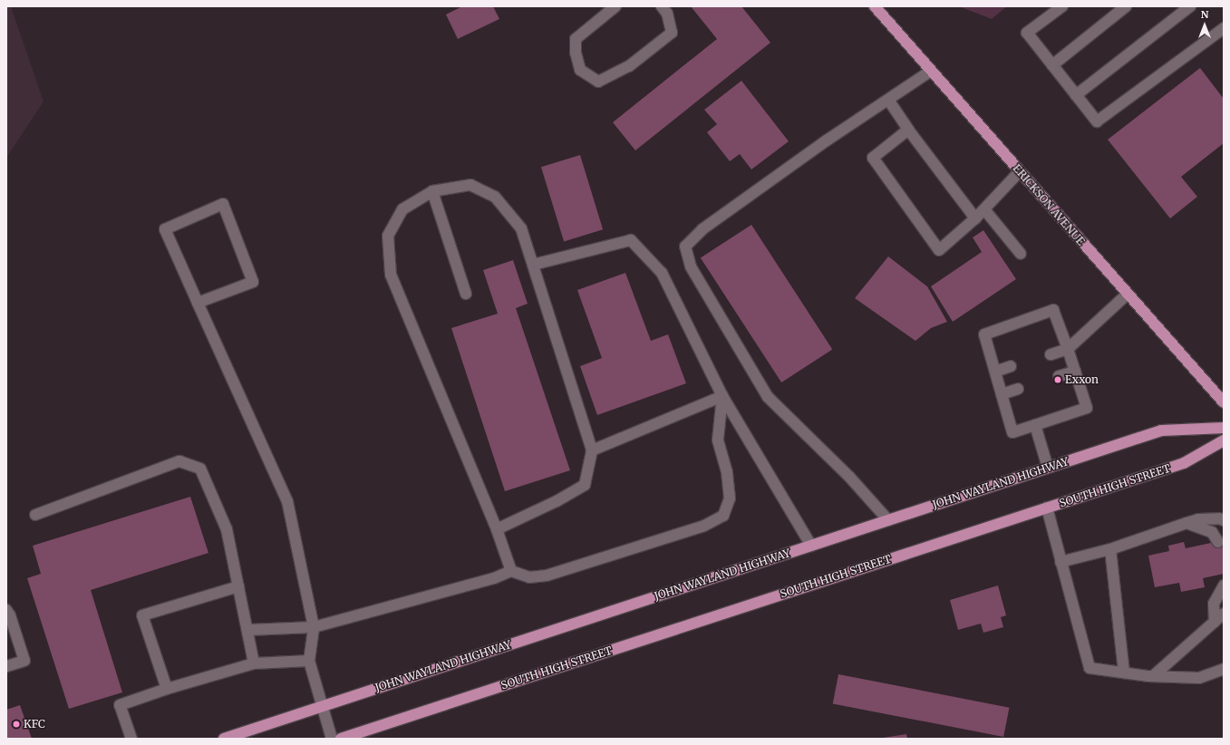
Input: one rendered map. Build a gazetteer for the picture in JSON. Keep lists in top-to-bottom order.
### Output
{
  "streets": {
    "main road": ["ERICKSON AVENUE", "JOHN WAYLAND HIGHWAY", "SOUTH HIGH STREET"]
  },
  "places": ["Exxon", "KFC"],
  "north": "top"
}
